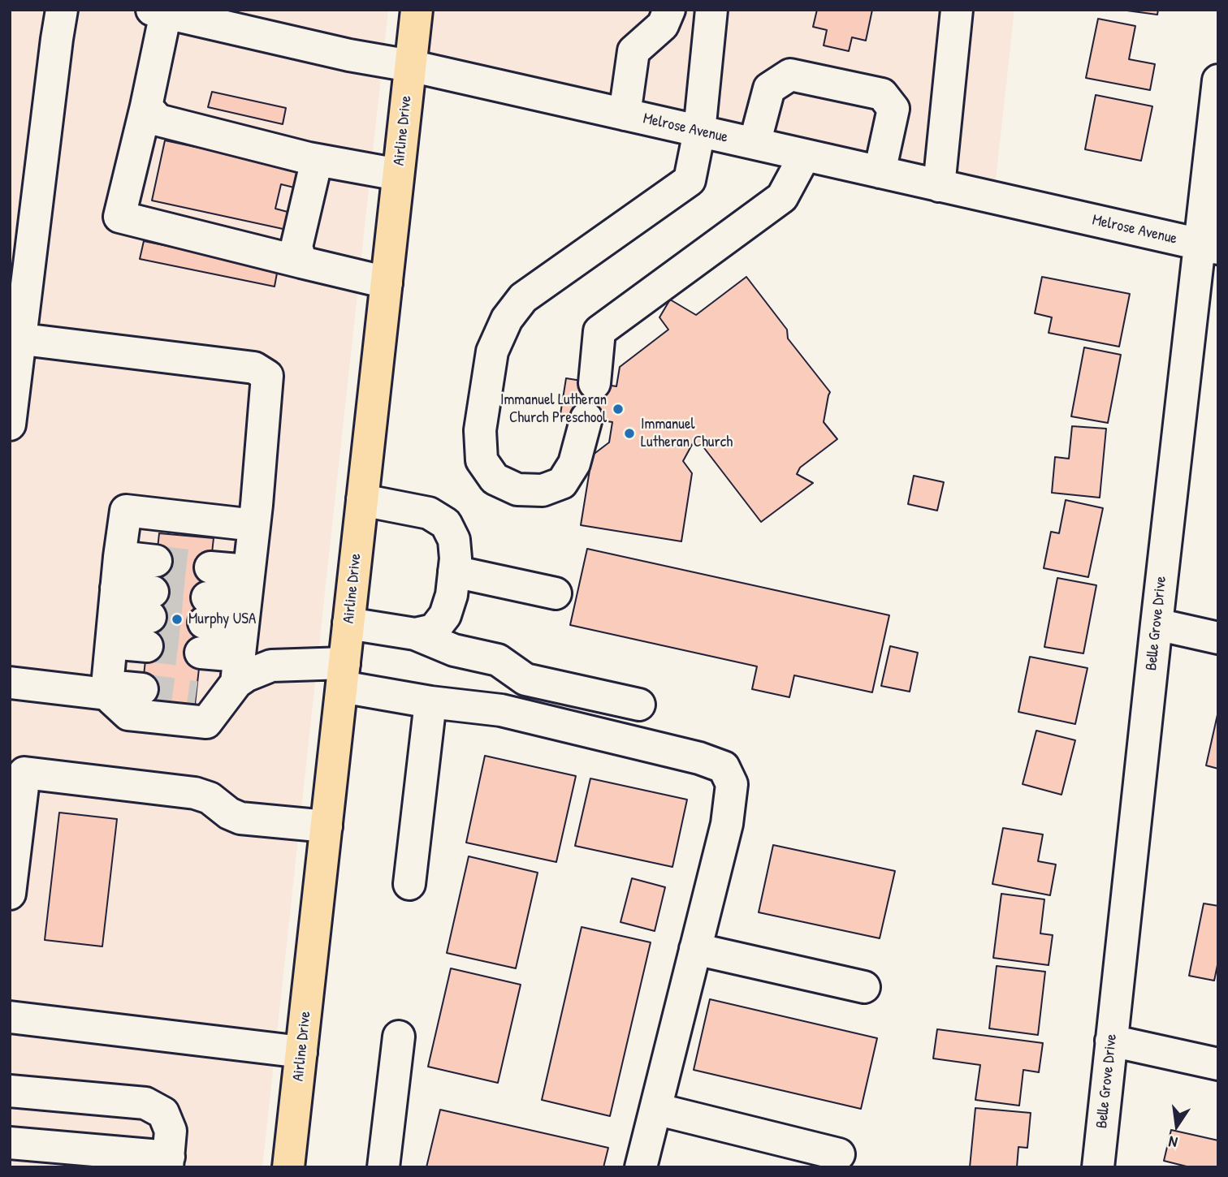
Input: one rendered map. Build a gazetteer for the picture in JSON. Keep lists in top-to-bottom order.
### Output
{
  "streets": {
    "main road": ["Airline Drive"],
    "street": ["Melrose Avenue", "Belle Grove Drive"]
  },
  "crossings": [
    ["Melrose Avenue", "Airline Drive"],
    ["Melrose Avenue", "Belle Grove Drive"]
  ],
  "places": ["Immanuel Lutheran Church Preschool", "Immanuel Lutheran Church", "Murphy USA"],
  "north": "bottom"
}
